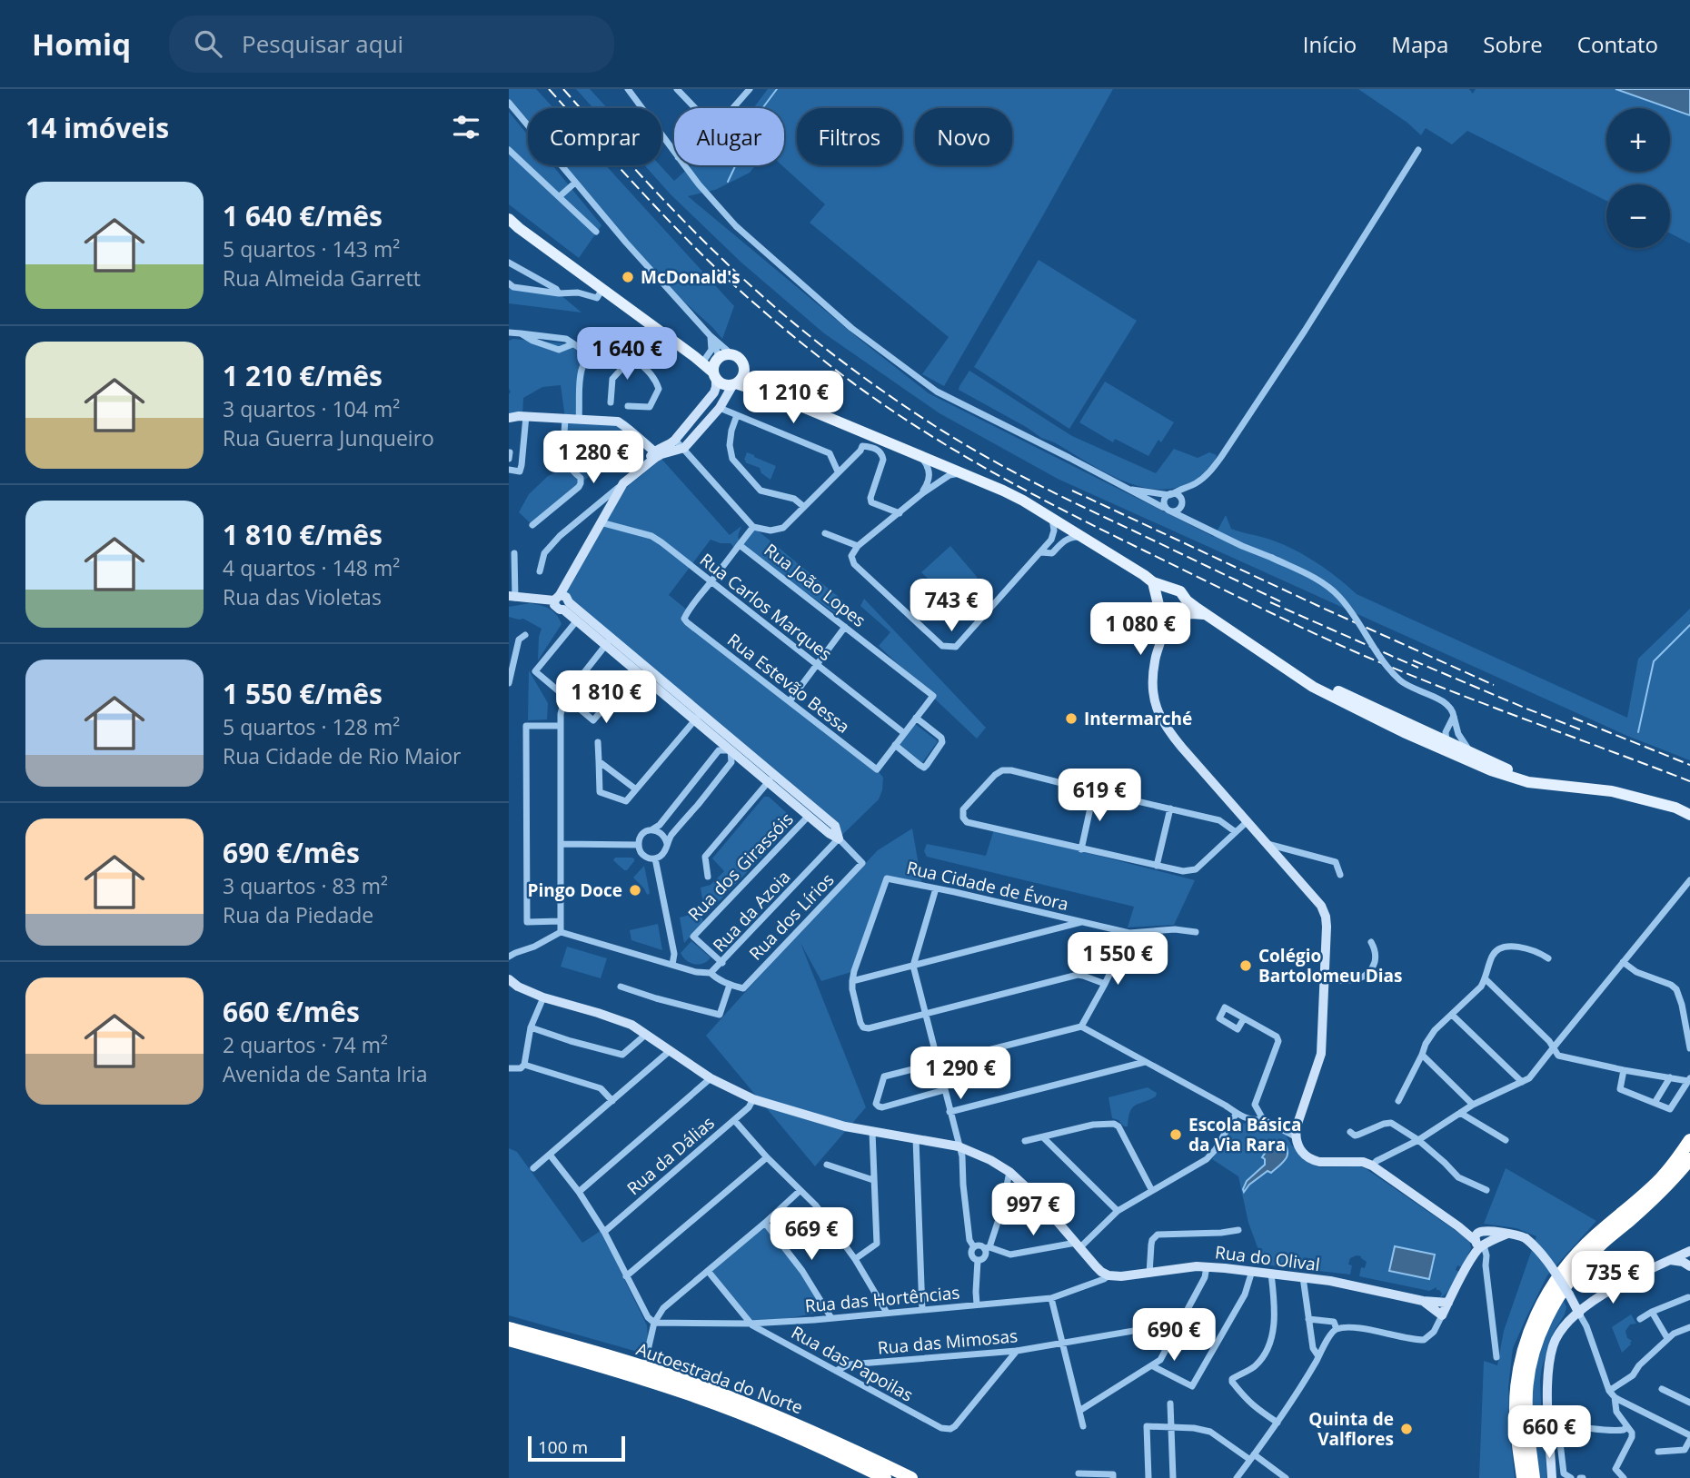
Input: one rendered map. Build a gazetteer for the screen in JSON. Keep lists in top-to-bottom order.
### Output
{
  "streets": {
    "highway": ["Autoestrada do Norte"],
    "street": [
      "Rua João Lopes",
      "Rua Carlos Marques",
      "Rua Estevão Bessa",
      "Rua dos Girassóis",
      "Rua Cidade de Évora",
      "Rua da Azoia",
      "Rua dos Lírios",
      "Rua da Dálias",
      "Rua do Olival",
      "Rua das Hortências",
      "Rua das Mimosas",
      "Rua das Papoilas"
    ]
  },
  "crossings": [
    ["Rua Carlos Marques", "Rua Estevão Bessa"],
    ["Rua dos Girassóis", "Rua da Azoia"],
    ["Rua da Azoia", "Rua dos Lírios"],
    ["Rua do Olival", "Rua das Hortências"],
    ["Rua das Hortências", "Rua das Papoilas"],
    ["Rua das Mimosas", "Rua das Papoilas"]
  ],
  "places": [
    "McDonald's",
    "Intermarché",
    "Pingo Doce",
    "Colégio Bartolomeu Dias",
    "Escola Básica da Via Rara",
    "Quinta de Valflores"
  ],
  "scale_bar": "100 m",
  "page": {
    "header": "Homiq",
    "search": "Pesquisar aqui",
    "nav": [
      "Início",
      "Mapa",
      "Sobre",
      "Contato"
    ],
    "heading": "14 imóveis",
    "map_buttons": ["+", "−"],
    "chip": [
      "Comprar",
      "Alugar",
      "Filtros",
      "Novo"
    ],
    "list": [
      {
        "name": "1 640 €/mês",
        "note": "5 quartos · 143 m² · Rua Almeida Garrett"
      },
      {
        "name": "1 210 €/mês",
        "note": "3 quartos · 104 m² · Rua Guerra Junqueiro"
      },
      {
        "name": "1 810 €/mês",
        "note": "4 quartos · 148 m² · Rua das Violetas"
      },
      {
        "name": "1 550 €/mês",
        "note": "5 quartos · 128 m² · Rua Cidade de Rio Maior"
      },
      {
        "name": "690 €/mês",
        "note": "3 quartos · 83 m² · Rua da Piedade"
      },
      {
        "name": "660 €/mês",
        "note": "2 quartos · 74 m² · Avenida de Santa Iria"
      }
    ],
    "price": [
      "1 640 €",
      "1 210 €",
      "1 280 €",
      "743 €",
      "1 080 €",
      "1 810 €",
      "619 €",
      "1 550 €",
      "1 290 €",
      "997 €",
      "669 €",
      "735 €",
      "690 €",
      "660 €"
    ],
    "scale": "100 m"
  }
}
